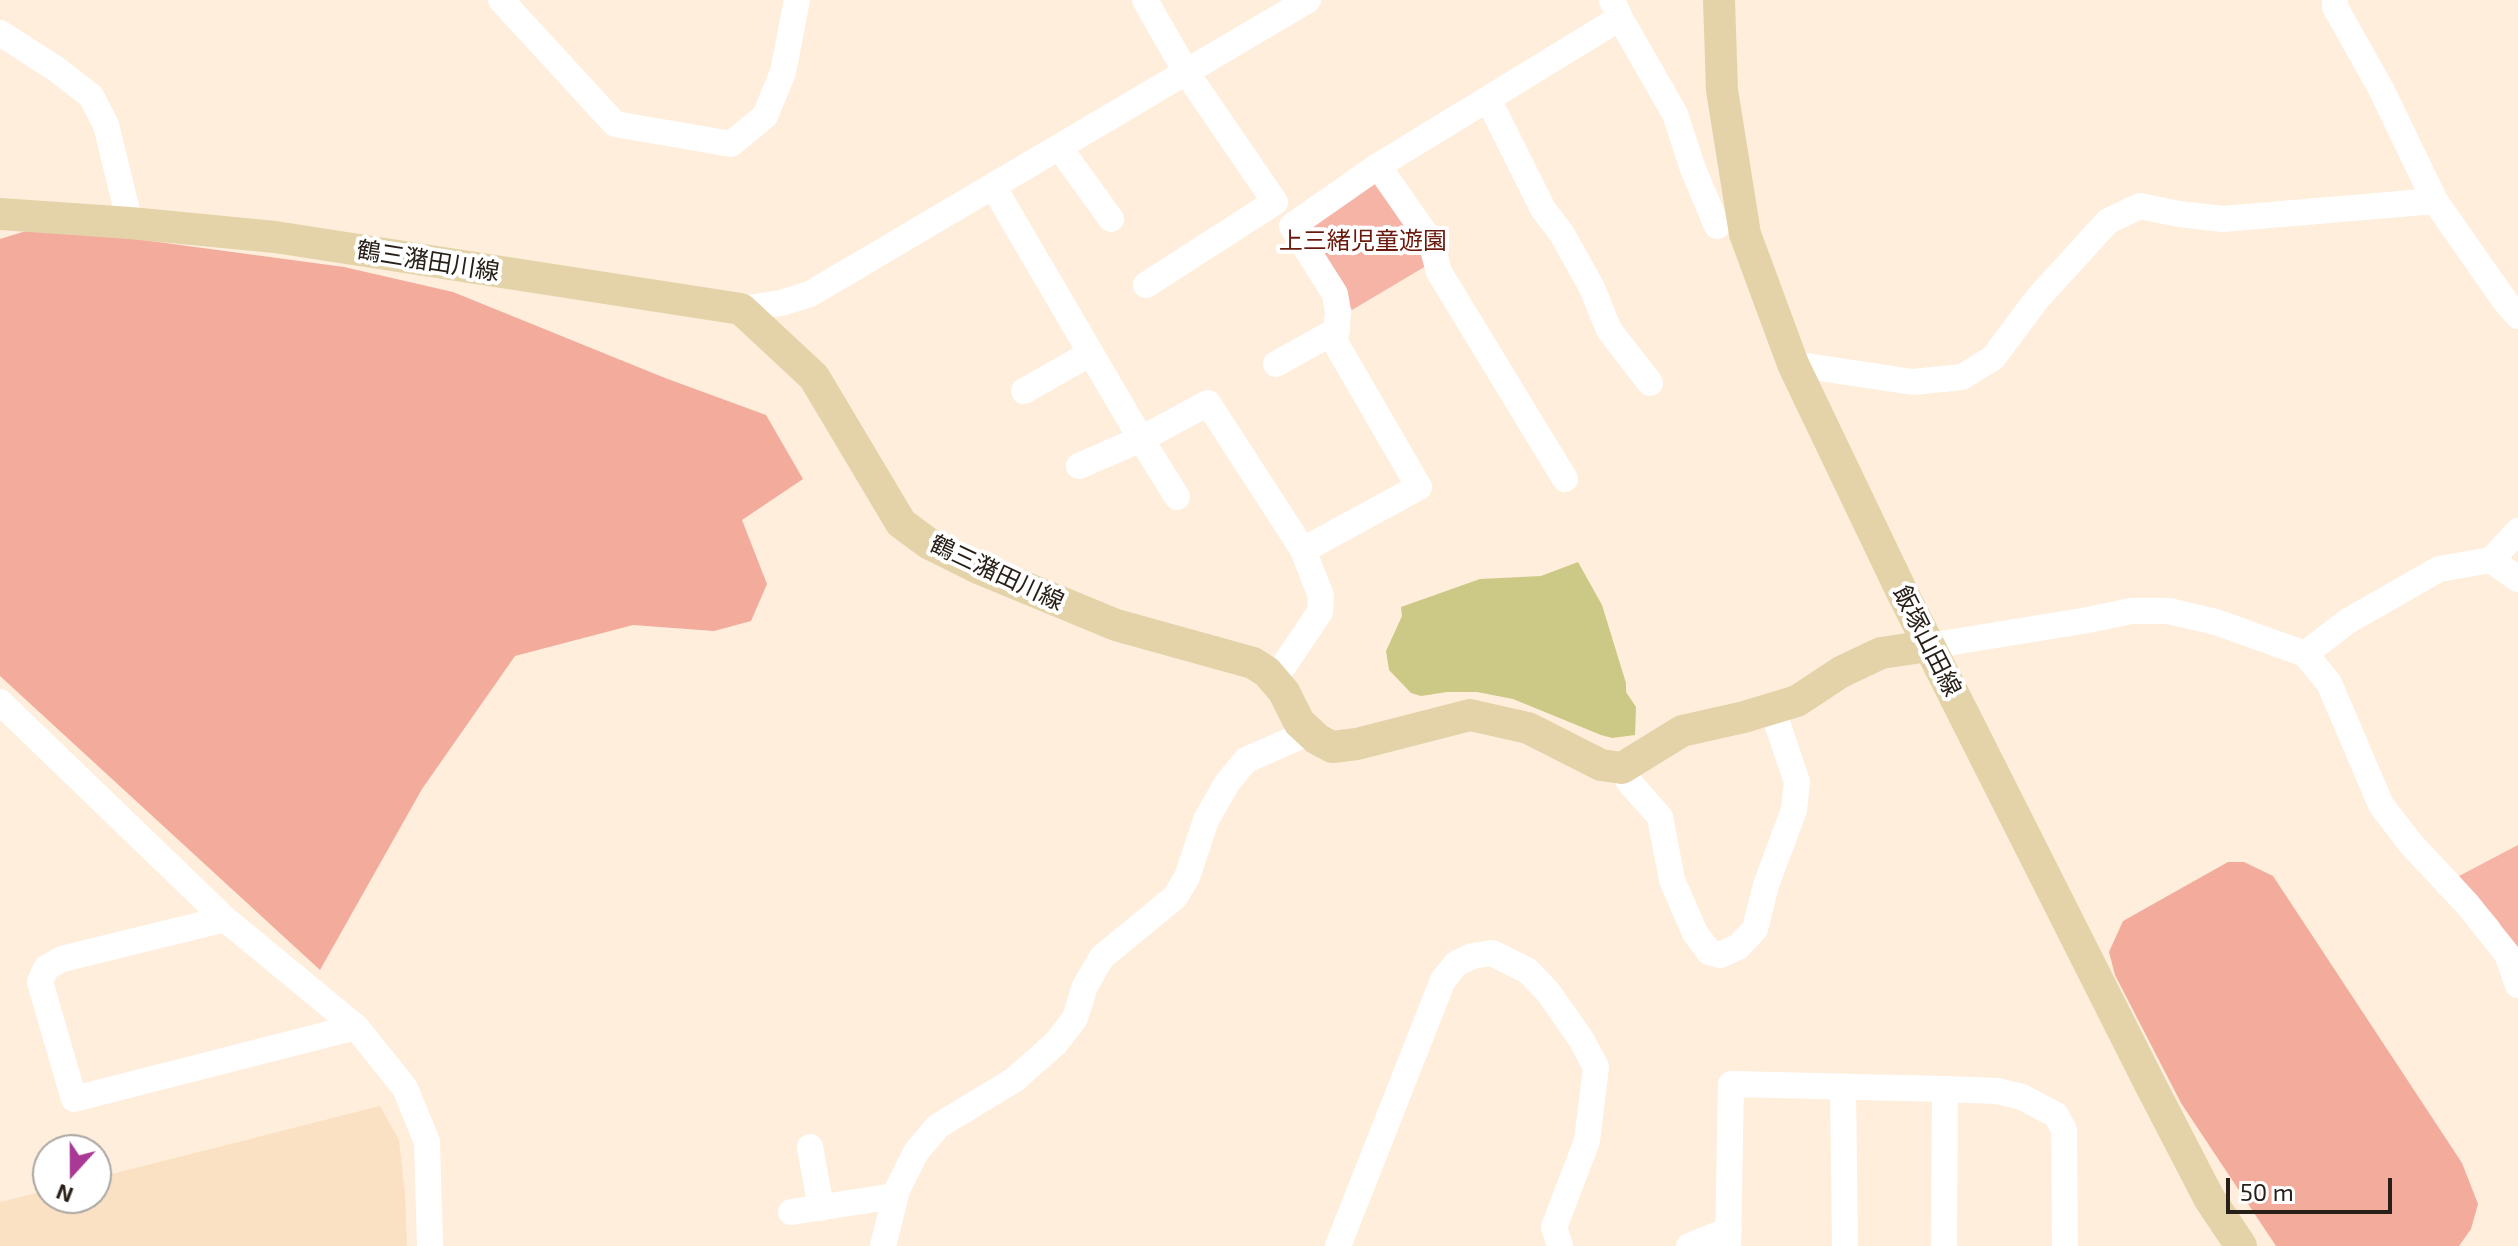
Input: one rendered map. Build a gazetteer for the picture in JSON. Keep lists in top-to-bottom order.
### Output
{
  "streets": {
    "main road": ["鶴三潴田川線", "飯塚山田線"]
  },
  "parks": ["上三緒児童遊園"],
  "scale_bar": "50 m",
  "north": "bottom"
}
